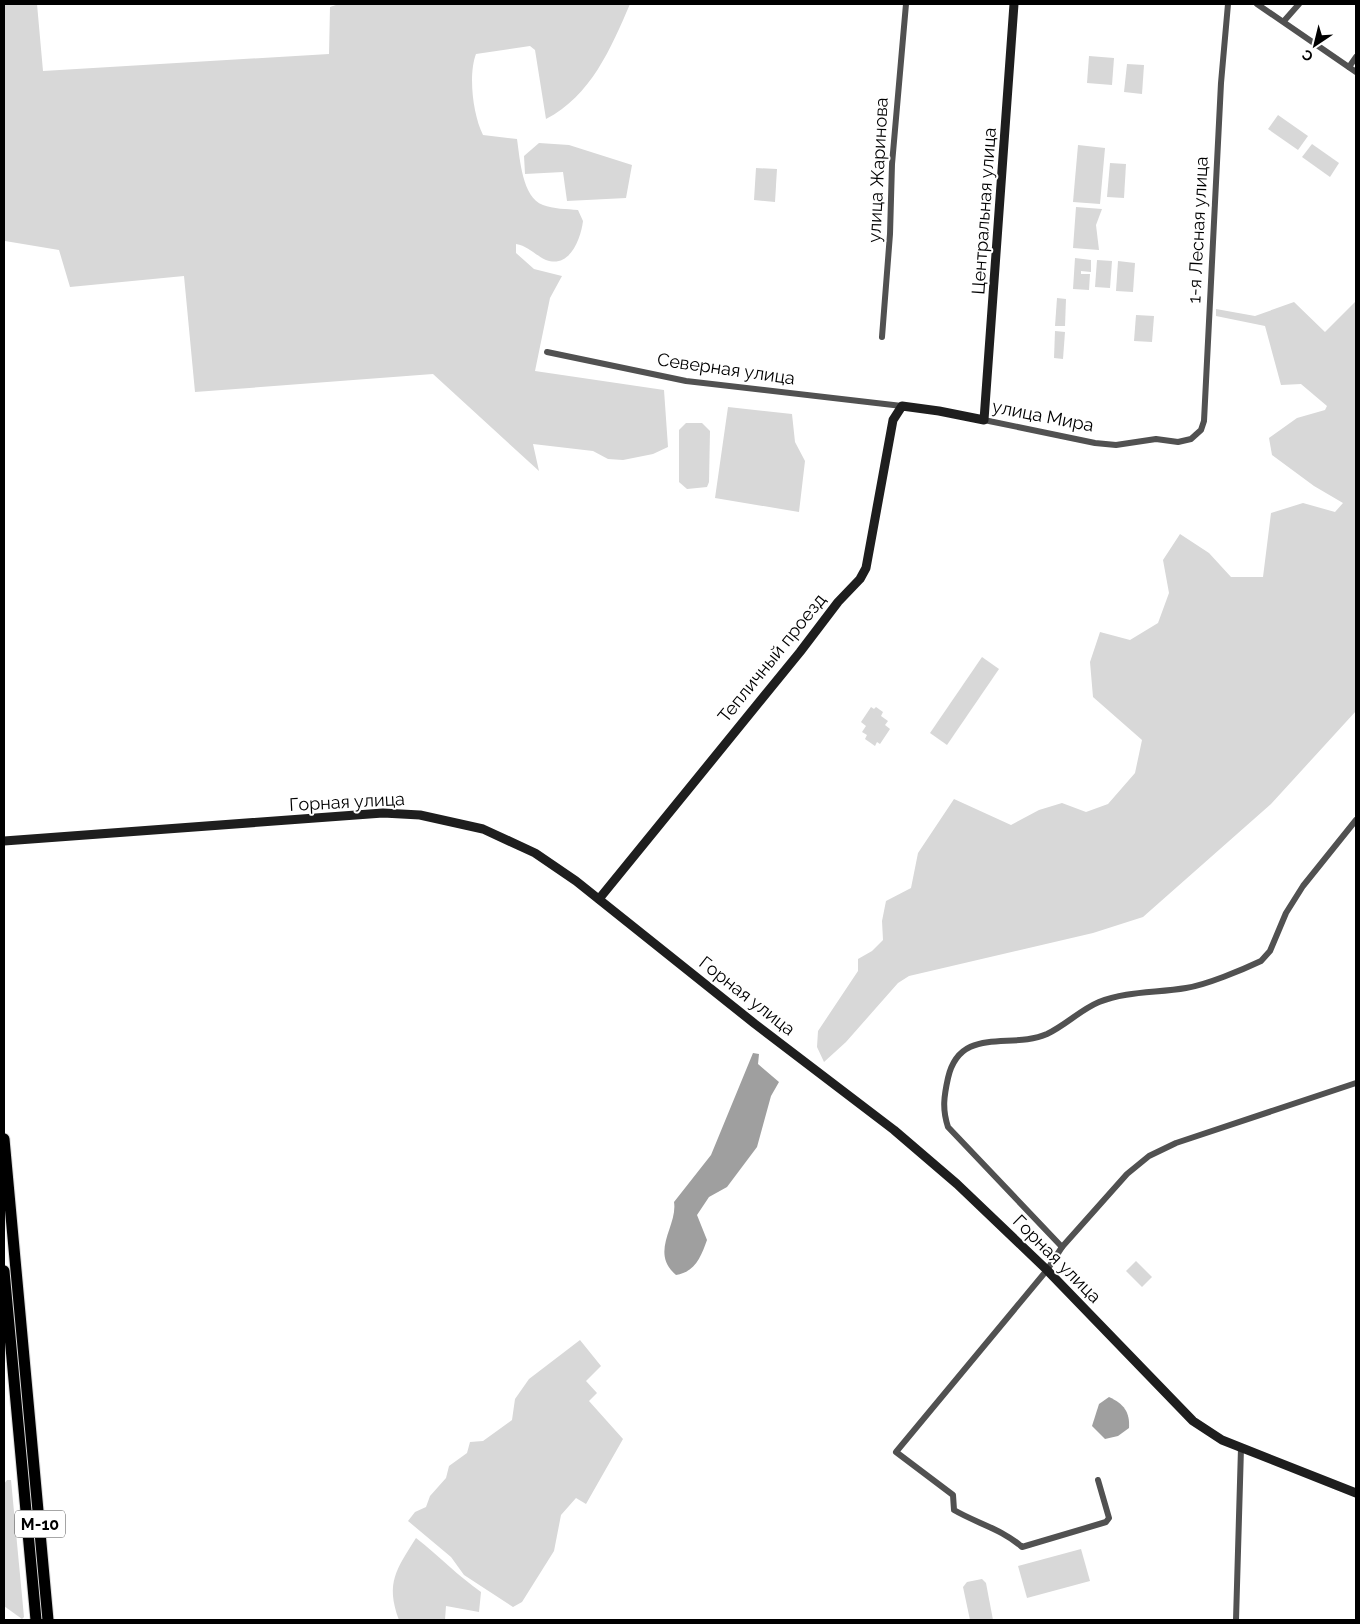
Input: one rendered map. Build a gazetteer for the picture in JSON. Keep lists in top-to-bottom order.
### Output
{
  "streets": {
    "highway": ["М-10"],
    "street": [
      "улица Жаринова",
      "Центральная улица",
      "1-я Лесная улица",
      "Северная улица",
      "улица Мира",
      "Тепличный проезд",
      "Горная улица"
    ]
  },
  "crossings": [
    ["Центральная улица", "улица Мира"],
    ["1-я Лесная улица", "улица Мира"],
    ["Северная улица", "улица Мира"],
    ["Северная улица", "Тепличный проезд"],
    ["улица Мира", "Тепличный проезд"],
    ["Тепличный проезд", "Горная улица"]
  ],
  "north": "bottom left"
}
